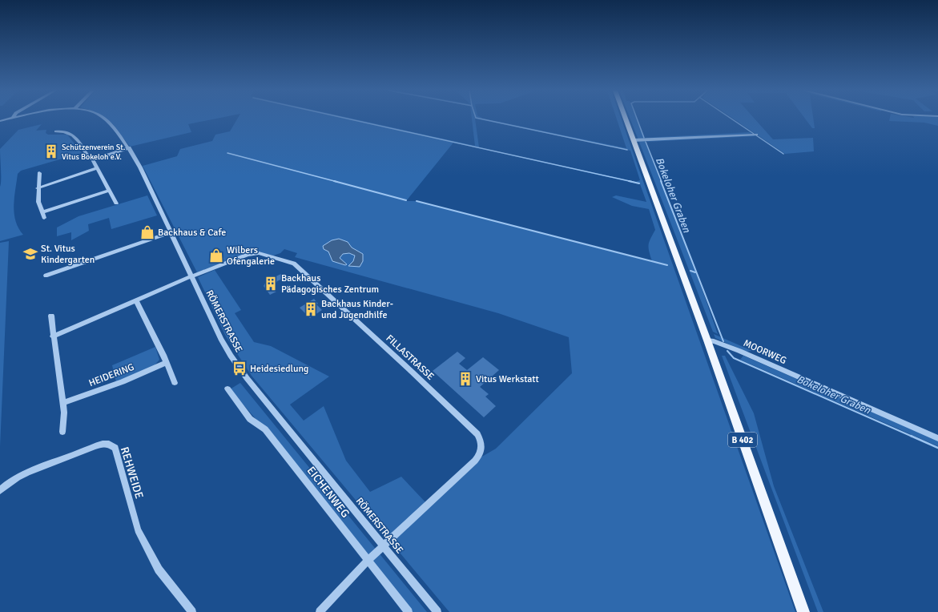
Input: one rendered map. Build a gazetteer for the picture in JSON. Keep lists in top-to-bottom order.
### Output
{
  "streets": {
    "main road": ["B 402"],
    "street": [
      "RÖMERSTRASSE",
      "MOORWEG",
      "FILLASTRASSE",
      "HEIDERING",
      "REHWEIDE",
      "EICHENWEG"
    ]
  },
  "crossings": [
    ["RÖMERSTRASSE", "FILLASTRASSE"],
    ["MOORWEG", "B 402"],
    ["FILLASTRASSE", "EICHENWEG"]
  ],
  "water": ["Bokeloher Graben"],
  "places": {
    "building": [
      "Schützenverein St. Vitus Bokeloh e.V.",
      "Backhaus Pädagogisches Zentrum",
      "Backhaus Kinder- und Jugendhilfe",
      "Vitus Werkstatt"
    ],
    "shop": ["Backhaus & Cafe", "Wilbers Ofengalerie"],
    "school or university": ["St. Vitus Kindergarten"],
    "bus stop": ["Heidesiedlung"]
  }
}
